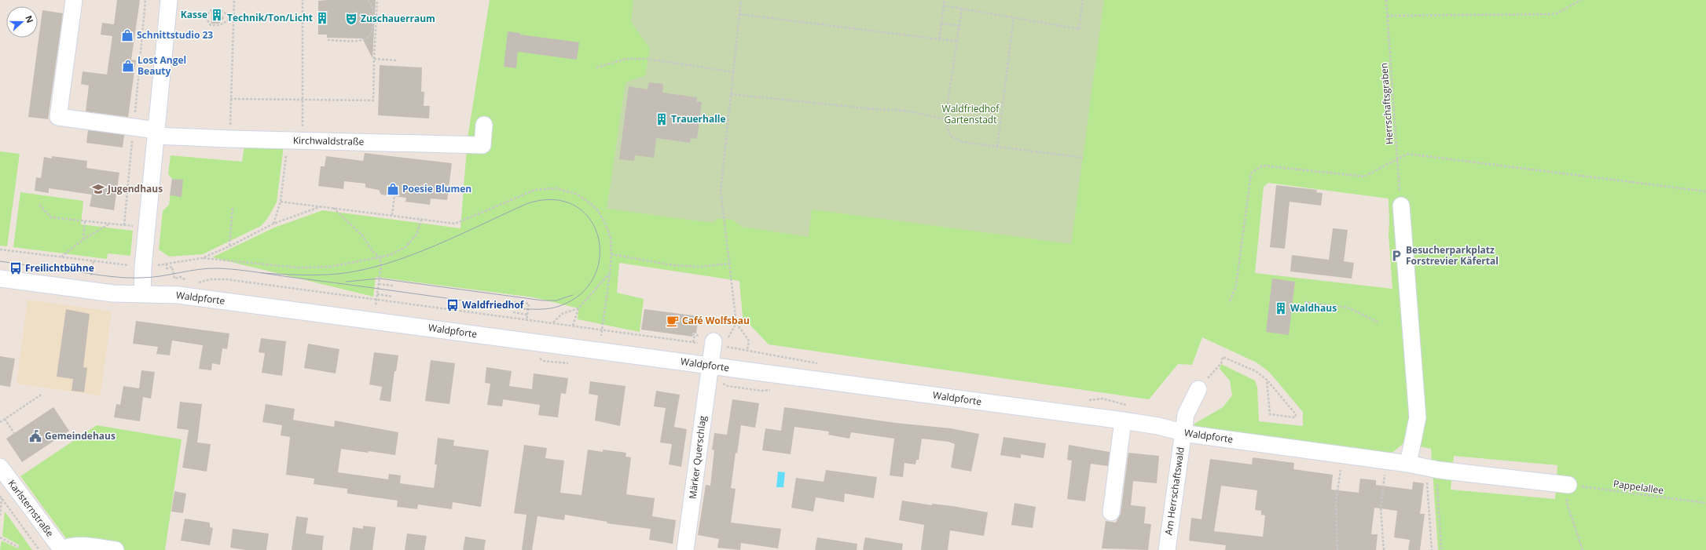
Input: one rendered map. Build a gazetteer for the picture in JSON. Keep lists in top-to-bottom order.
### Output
{
  "streets": {
    "street": [
      "Kirchwaldstraße",
      "Waldpforte",
      "Märker Querschlag",
      "Am Herrschaftswald",
      "Karlsternstraße"
    ],
    "path": ["Herrschaftsgraben", "Pappelallee"]
  },
  "crossings": [
    ["Waldpforte", "Märker Querschlag"],
    ["Waldpforte", "Pappelallee"],
    ["Waldpforte", "Am Herrschaftswald"]
  ],
  "parks": ["Waldfriedhof Gartenstadt"],
  "places": {
    "building": [
      "Kasse",
      "Technik/Ton/Licht",
      "Trauerhalle",
      "Waldhaus"
    ],
    "theatre": ["Zuschauerraum"],
    "shop": ["Schnittstudio 23", "Lost Angel Beauty", "Poesie Blumen"],
    "school or university": ["Jugendhaus"],
    "parking": ["Besucherparkplatz Forstrevier Käfertal"],
    "bus stop": ["Freilichtbühne", "Waldfriedhof"],
    "cafe": ["Café Wolfsbau"],
    "public building": ["Gemeindehaus"]
  },
  "north": "right"
}
